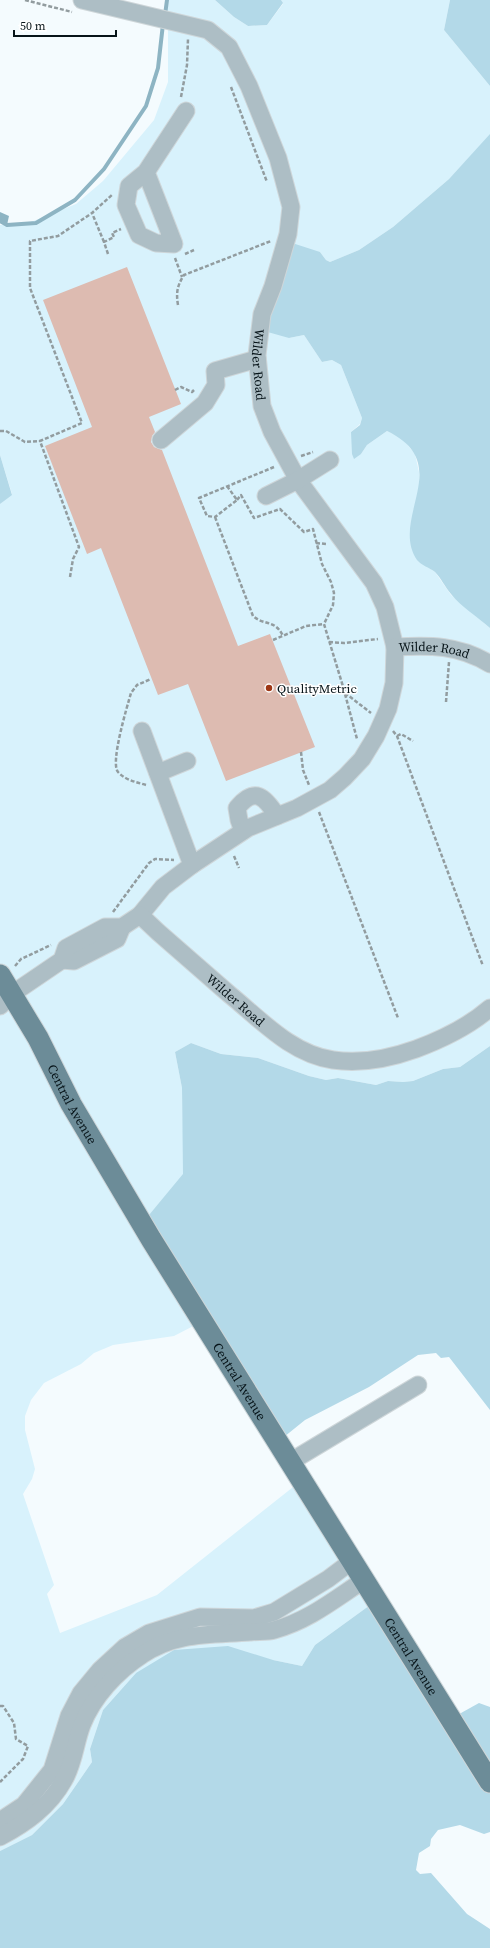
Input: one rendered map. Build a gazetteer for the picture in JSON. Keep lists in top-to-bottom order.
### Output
{
  "streets": {
    "main road": ["Central Avenue"],
    "lane": ["Wilder Road"]
  },
  "places": ["QualityMetric"],
  "scale_bar": "50 m"
}
